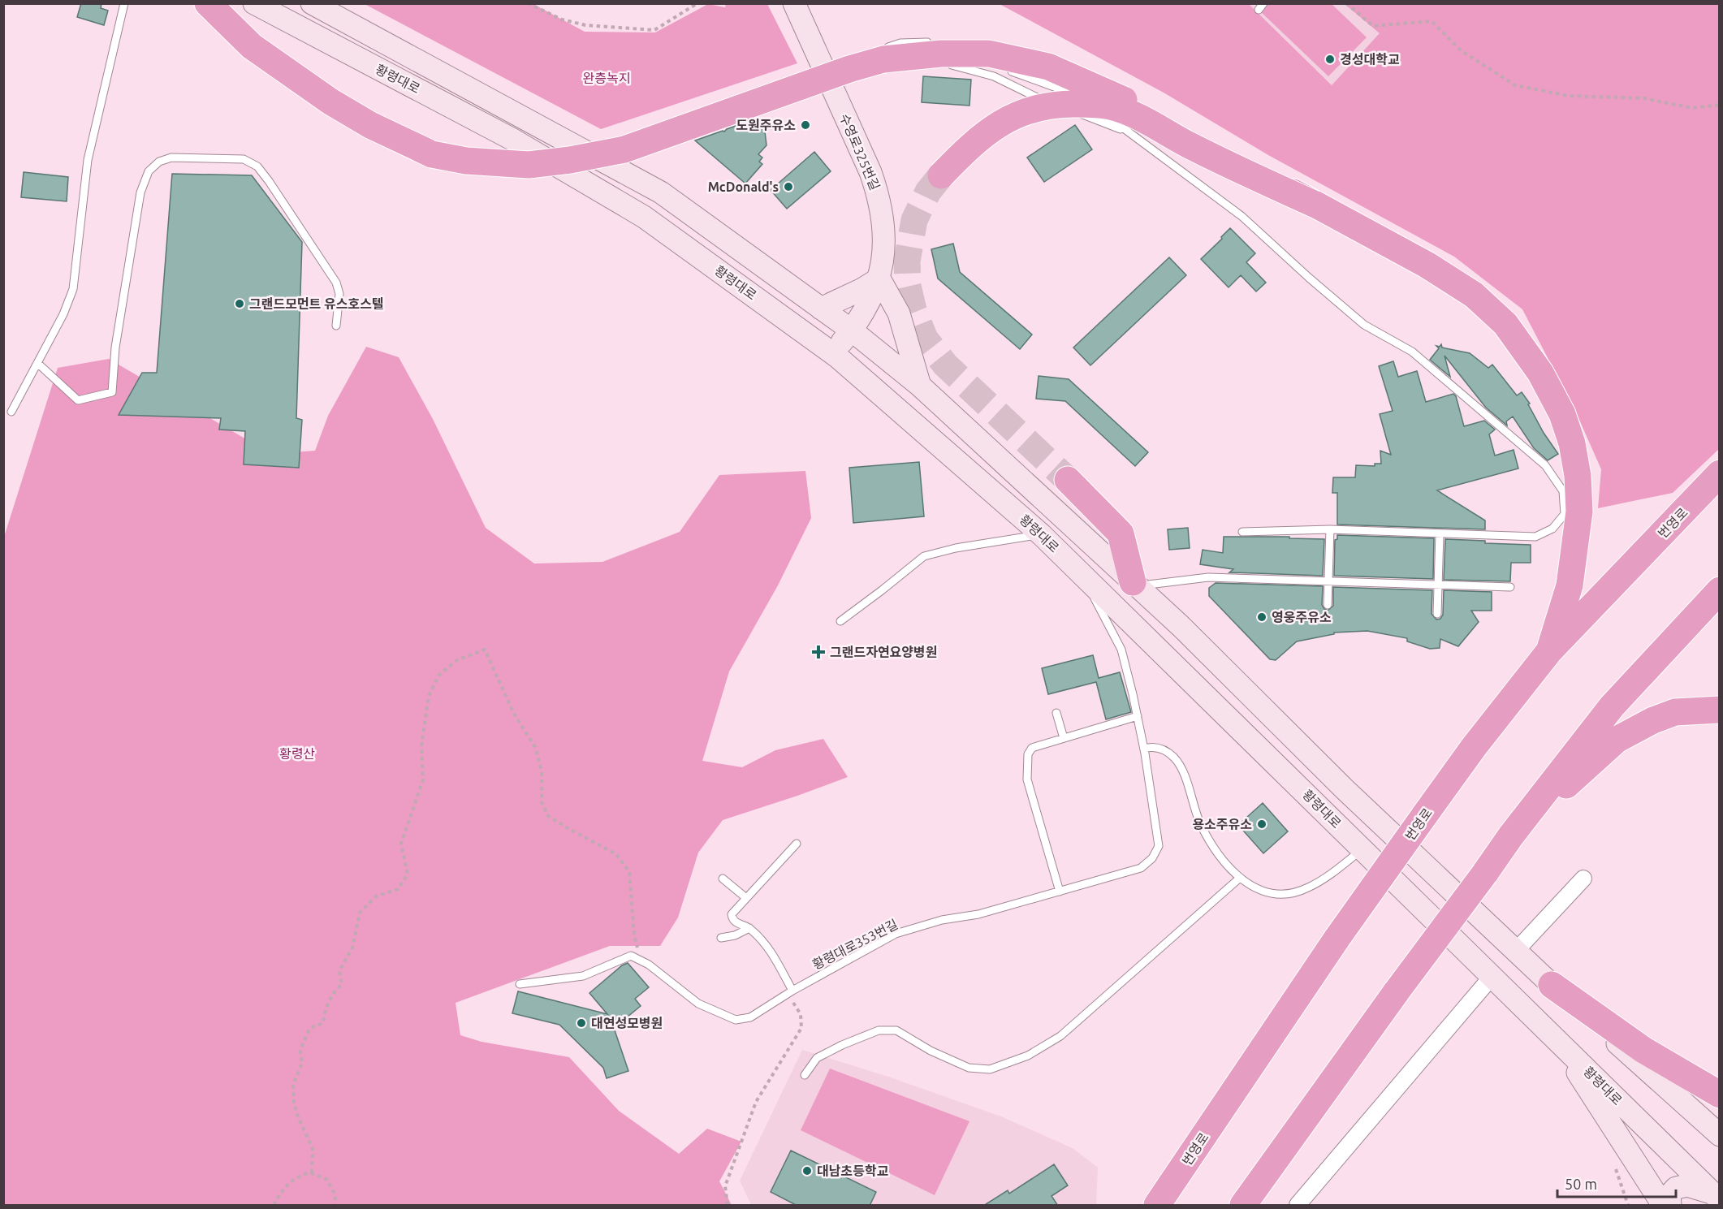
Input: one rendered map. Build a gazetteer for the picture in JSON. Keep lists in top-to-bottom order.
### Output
{
  "streets": {
    "highway": ["번영로"],
    "main road": ["황령대로", "수영로325번길"],
    "lane": ["황령대로353번길"]
  },
  "crossings": [
    ["황령대로", "수영로325번길"],
    ["황령대로", "황령대로353번길"]
  ],
  "parks": ["완층녹지", "황령산"],
  "places": {
    "other": [
      "경성대학교",
      "도원주유소",
      "McDonald's",
      "그랜드모먼트 유스호스텔",
      "영웅주유소",
      "용소주유소",
      "대연성모병원",
      "대남초등학교"
    ],
    "health": ["그랜드자연요양병원"]
  },
  "scale_bar": "50 m"
}
